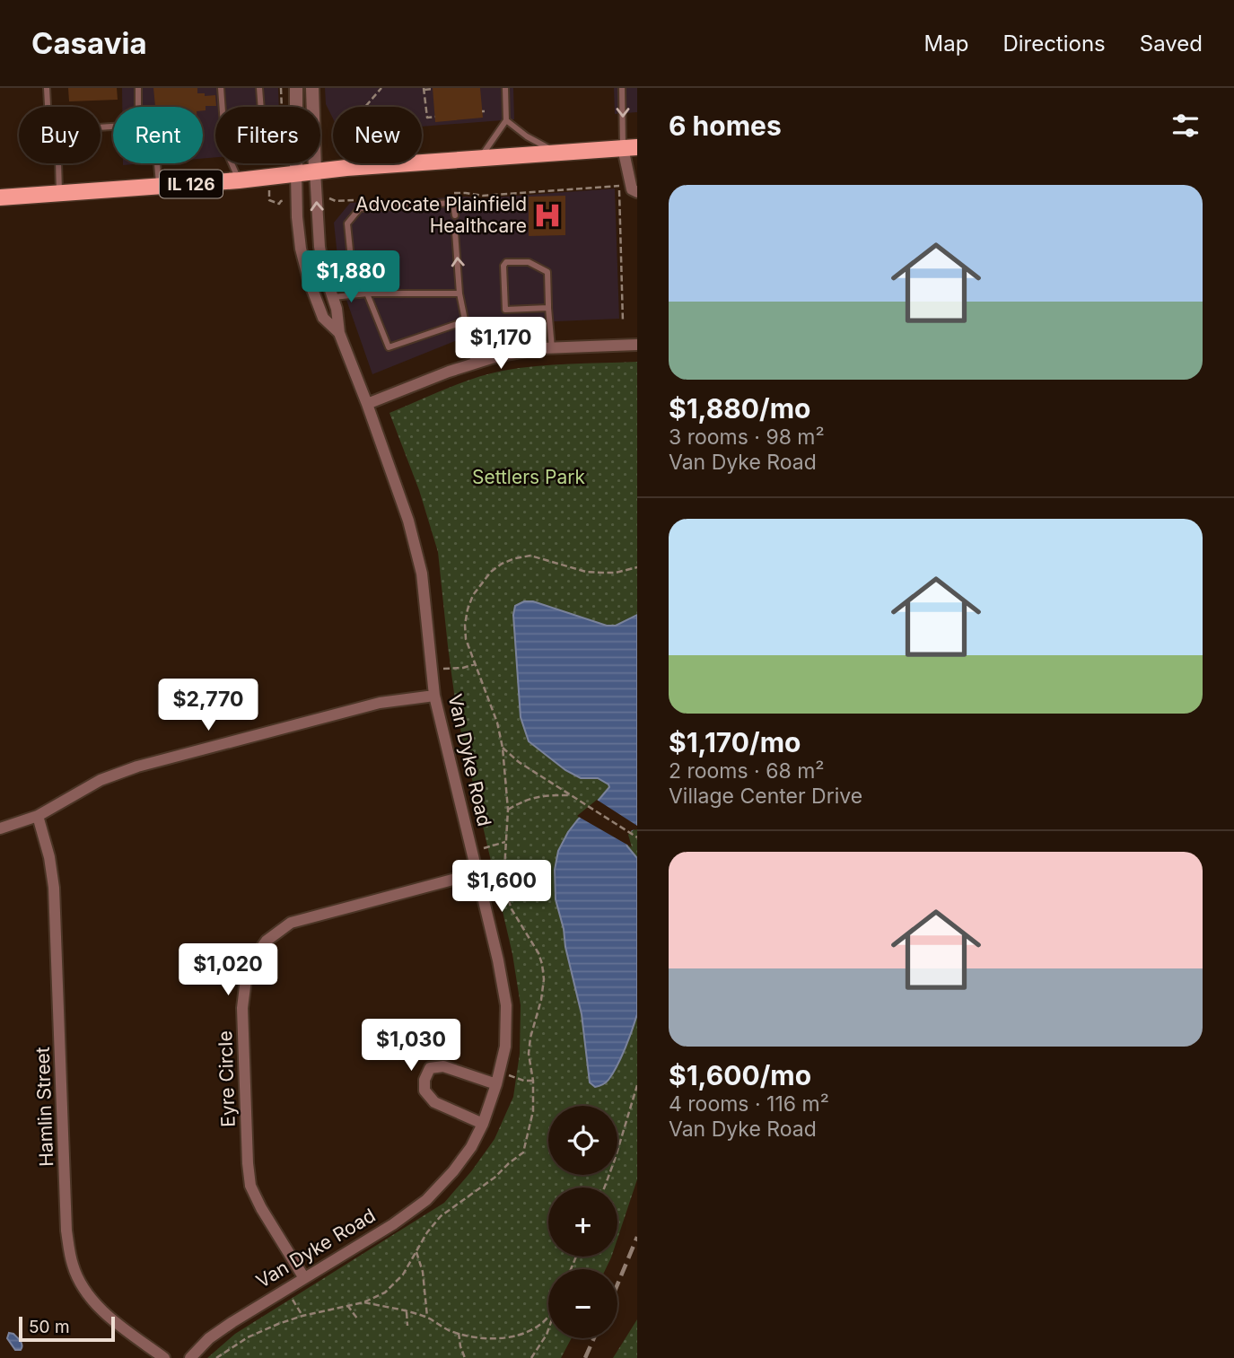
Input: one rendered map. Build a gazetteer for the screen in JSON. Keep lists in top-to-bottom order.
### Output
{
  "streets": {
    "main road": ["IL 126"],
    "street": ["Van Dyke Road", "Eyre Circle", "Hamlin Street"]
  },
  "crossings": [
    ["IL 126", "Van Dyke Road"],
    ["Van Dyke Road", "Eyre Circle"]
  ],
  "parks": ["Settlers Park"],
  "places": {
    "hospital": ["Advocate Plainfield Healthcare"]
  },
  "scale_bar": "50 m",
  "page": {
    "header": "Casavia",
    "nav": ["Map", "Directions", "Saved"],
    "heading": "6 homes",
    "chip": [
      "Buy",
      "Rent",
      "Filters",
      "New"
    ],
    "list": [
      {
        "name": "$1,880/mo",
        "note": "3 rooms · 98 m² · Van Dyke Road"
      },
      {
        "name": "$1,170/mo",
        "note": "2 rooms · 68 m² · Village Center Drive"
      },
      {
        "name": "$1,600/mo",
        "note": "4 rooms · 116 m² · Van Dyke Road"
      }
    ],
    "price": [
      "$1,880",
      "$1,170",
      "$2,770",
      "$1,600",
      "$1,020",
      "$1,030"
    ],
    "map_buttons": ["+", "−"],
    "scale": "50 m"
  }
}
